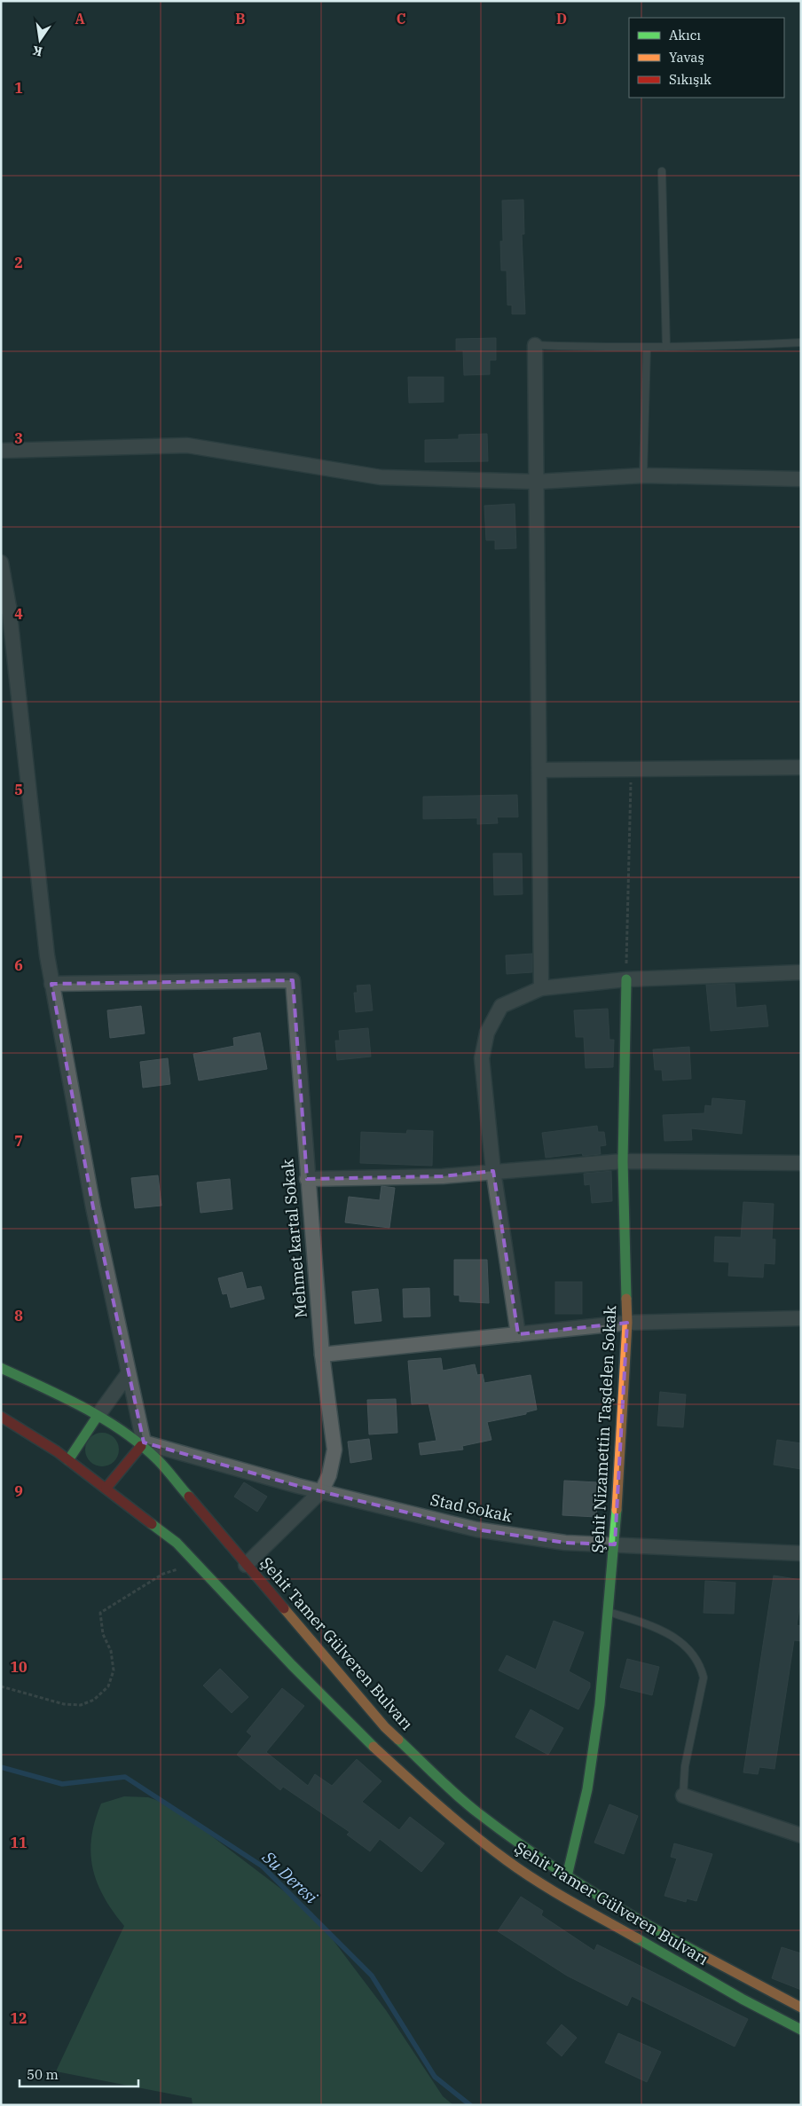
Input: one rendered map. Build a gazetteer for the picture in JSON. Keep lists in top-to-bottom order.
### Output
{
  "streets": {
    "main road": ["Şehit Nizamettin Taşdelen Sokak", "Şehit Tamer Gülveren Bulvarı"],
    "street": ["Mehmet kartal Sokak", "Stad Sokak"]
  },
  "crossings": [
    ["Mehmet kartal Sokak", "Stad Sokak"],
    ["Şehit Nizamettin Taşdelen Sokak", "Stad Sokak"],
    ["Şehit Nizamettin Taşdelen Sokak", "Şehit Tamer Gülveren Bulvarı"],
    ["Stad Sokak", "Şehit Tamer Gülveren Bulvarı"]
  ],
  "water": ["Su Deresi"],
  "legend": ["Akıcı", "Yavaş", "Sıkışık"],
  "scale_bar": "50 m",
  "north": "bottom",
  "grid": {
    "columns": [
      "A",
      "B",
      "C",
      "D"
    ],
    "rows": [
      "1",
      "2",
      "3",
      "4",
      "5",
      "6",
      "7",
      "8",
      "9",
      "10",
      "11",
      "12"
    ]
  }
}
